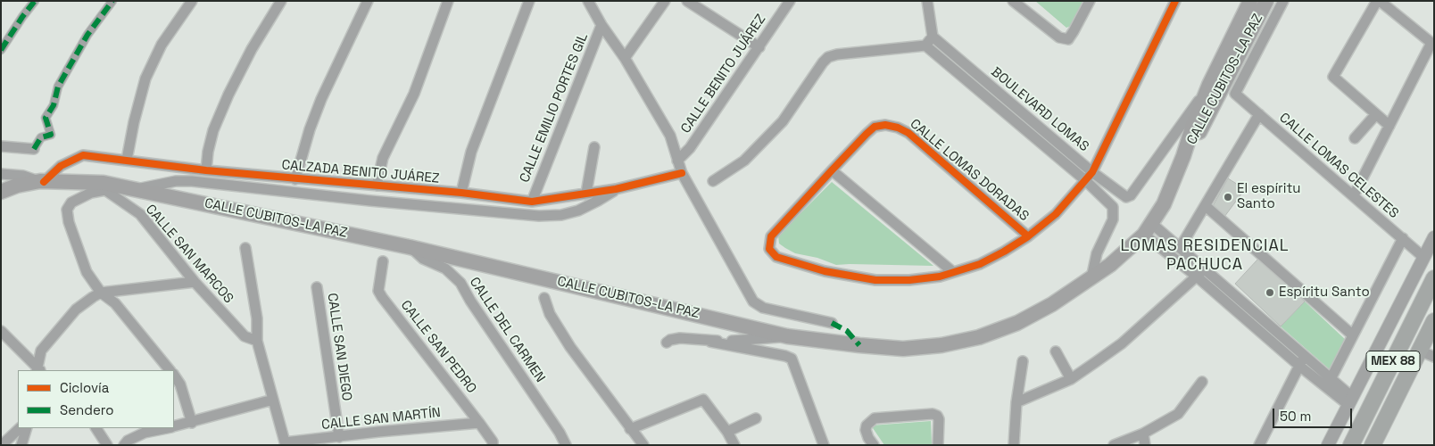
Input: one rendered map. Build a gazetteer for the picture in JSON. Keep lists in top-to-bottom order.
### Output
{
  "streets": {
    "main road": ["CALLE CUBITOS-LA PAZ", "MEX 88"],
    "street": [
      "CALLE BENITO JUÁREZ",
      "CALLE EMILIO PORTES GIL",
      "BOULEVARD LOMAS",
      "CALLE LOMAS CELESTES",
      "CALLE LOMAS DORADAS",
      "CALZADA BENITO JUÁREZ",
      "CALLE SAN MARCOS",
      "CALLE DEL CARMEN",
      "CALLE SAN DIEGO",
      "CALLE SAN PEDRO",
      "CALLE SAN MARTÍN"
    ]
  },
  "crossings": [
    ["CALLE CUBITOS-LA PAZ", "BOULEVARD LOMAS"],
    ["CALLE CUBITOS-LA PAZ", "CALZADA BENITO JUÁREZ"],
    ["CALLE CUBITOS-LA PAZ", "CALLE SAN MARCOS"],
    ["CALLE CUBITOS-LA PAZ", "CALLE DEL CARMEN"],
    ["CALLE EMILIO PORTES GIL", "CALZADA BENITO JUÁREZ"],
    ["BOULEVARD LOMAS", "CALLE LOMAS DORADAS"],
    ["CALLE SAN DIEGO", "CALLE SAN MARTÍN"],
    ["CALLE SAN PEDRO", "CALLE SAN MARTÍN"]
  ],
  "districts": ["LOMAS RESIDENCIAL PACHUCA"],
  "places": ["El espíritu Santo", "Espíritu Santo"],
  "legend": ["Ciclovía", "Sendero"],
  "scale_bar": "50 m"
}
